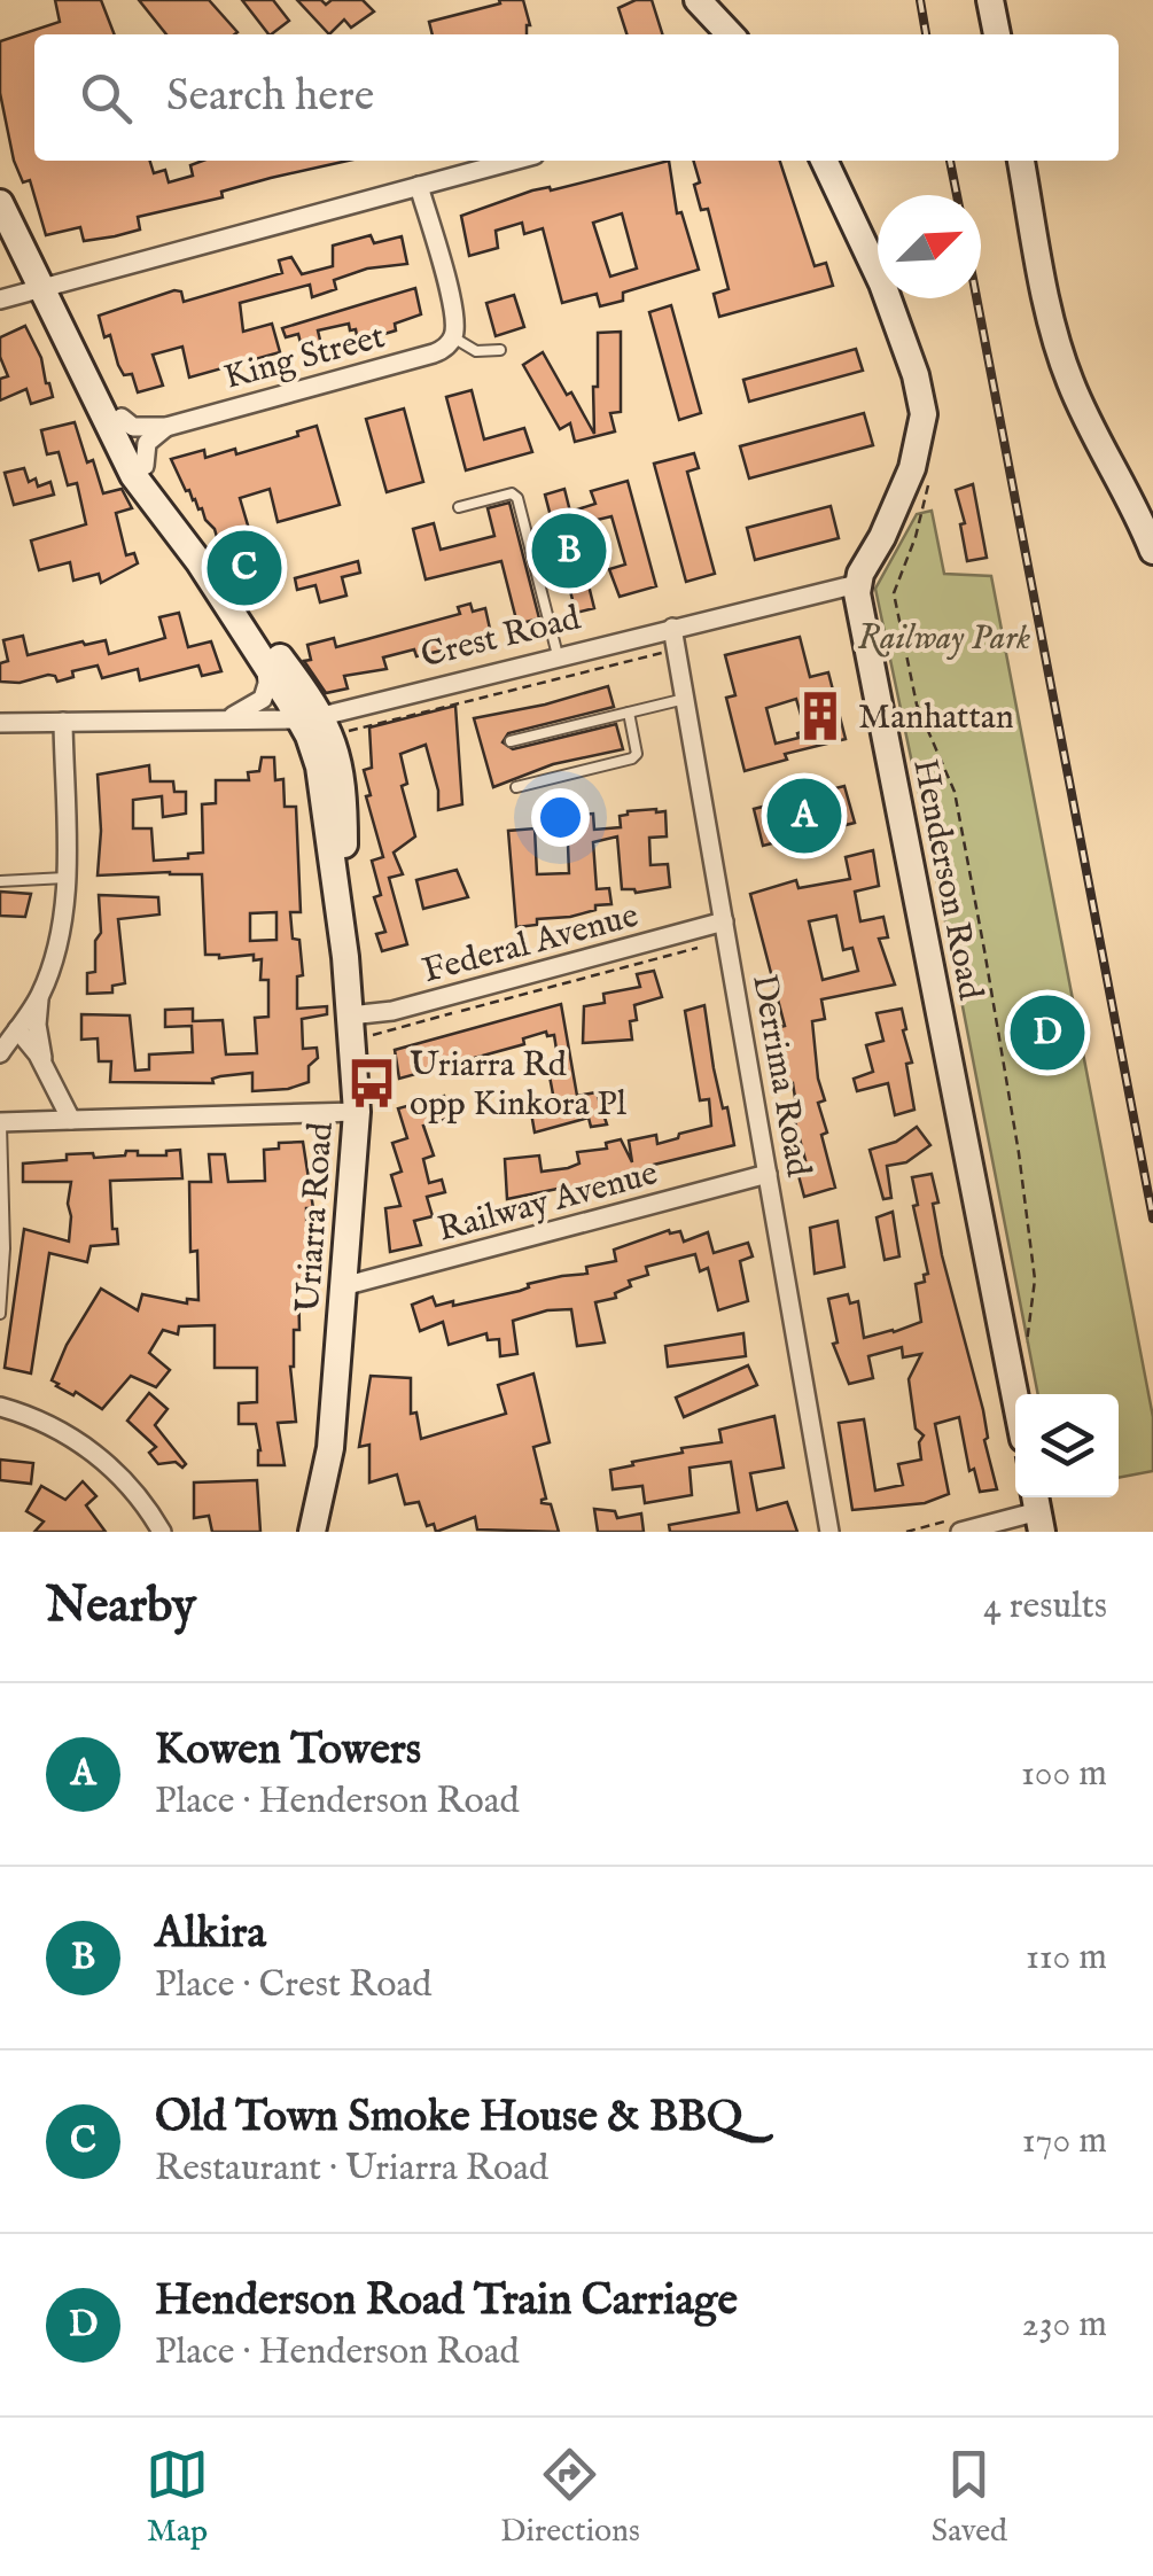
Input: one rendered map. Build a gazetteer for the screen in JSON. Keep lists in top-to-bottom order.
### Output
{
  "streets": {
    "main road": ["Henderson Road", "Uriarra Road"],
    "street": [
      "King Street",
      "Crest Road",
      "Federal Avenue",
      "Derrima Road",
      "Railway Avenue"
    ]
  },
  "crossings": [
    ["King Street", "Uriarra Road"],
    ["Crest Road", "Henderson Road"],
    ["Crest Road", "Derrima Road"],
    ["Crest Road", "Uriarra Road"],
    ["Federal Avenue", "Derrima Road"],
    ["Federal Avenue", "Uriarra Road"],
    ["Derrima Road", "Railway Avenue"],
    ["Railway Avenue", "Uriarra Road"]
  ],
  "parks": ["Railway Park"],
  "places": {
    "building": ["Manhattan"],
    "bus stop": ["Uriarra Rd opp Kinkora Pl"]
  },
  "north": "top right",
  "page": {
    "search": "Search here",
    "pins": [
      "B",
      "C",
      "A",
      "D"
    ],
    "heading": ["Nearby", "4 results"],
    "list": [
      {
        "mark": "A",
        "name": "Kowen Towers",
        "note": "Place · Henderson Road",
        "value": "100 m"
      },
      {
        "mark": "B",
        "name": "Alkira",
        "note": "Place · Crest Road",
        "value": "110 m"
      },
      {
        "mark": "C",
        "name": "Old Town Smoke House & BBQ",
        "note": "Restaurant · Uriarra Road",
        "value": "170 m"
      },
      {
        "mark": "D",
        "name": "Henderson Road Train Carriage",
        "note": "Place · Henderson Road",
        "value": "230 m"
      }
    ],
    "nav": ["Map", "Directions", "Saved"]
  }
}
